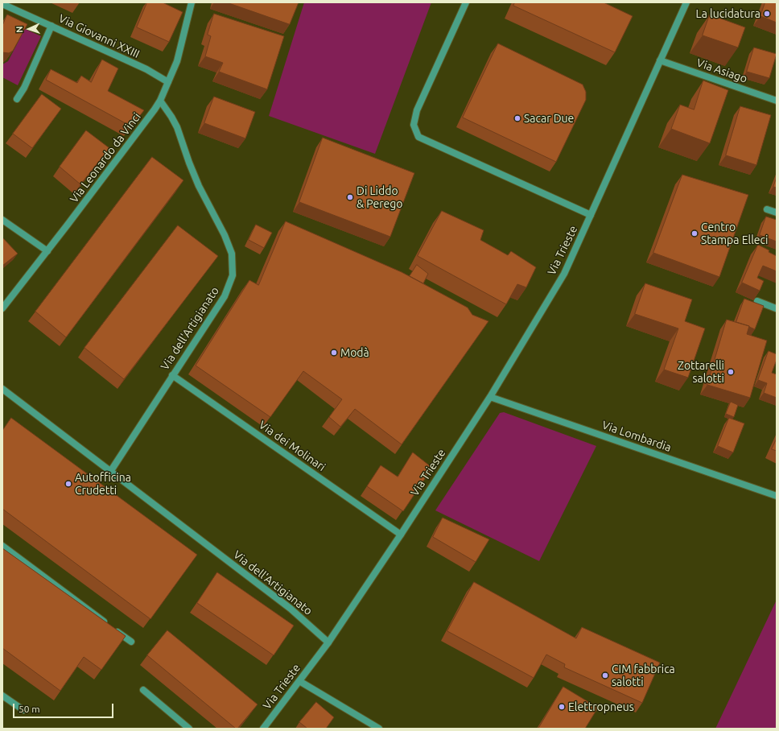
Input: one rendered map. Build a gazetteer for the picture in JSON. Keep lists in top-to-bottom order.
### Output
{
  "streets": {
    "street": [
      "Via Giovanni XXIII",
      "Via Asiago",
      "Via Leonardo da Vinci",
      "Via Trieste",
      "Via dell'Artigianato",
      "Via Lombardia",
      "Via dei Molinari"
    ]
  },
  "crossings": [
    ["Via Giovanni XXIII", "Via Leonardo da Vinci"],
    ["Via Asiago", "Via Trieste"],
    ["Via Leonardo da Vinci", "Via dell'Artigianato"],
    ["Via Trieste", "Via dell'Artigianato"],
    ["Via Trieste", "Via Lombardia"],
    ["Via Trieste", "Via dei Molinari"],
    ["Via dell'Artigianato", "Via dei Molinari"]
  ],
  "places": [
    "La lucidatura",
    "Sacar Due",
    "Di Liddo & Perego",
    "Centro Stampa Elleci",
    "Modà",
    "Zottarelli salotti",
    "Autofficina Crudetti",
    "CIM fabbrica salotti",
    "Elettropneus"
  ],
  "scale_bar": "50 m",
  "north": "left"
}
